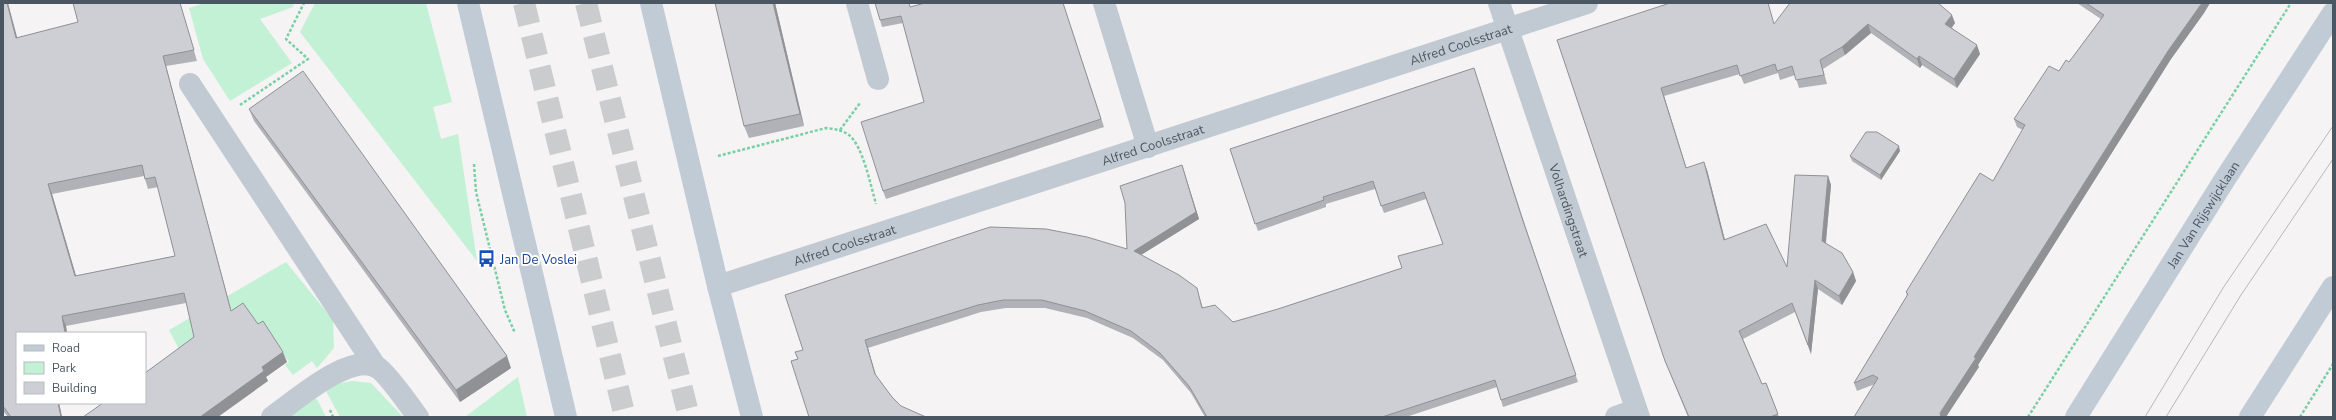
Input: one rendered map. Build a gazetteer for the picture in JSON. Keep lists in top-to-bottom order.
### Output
{
  "streets": {
    "main road": ["Jan Van Rijswijcklaan"],
    "street": ["Alfred Coolsstraat", "Volhardingstraat"]
  },
  "crossings": [
    ["Alfred Coolsstraat", "Volhardingstraat"]
  ],
  "places": {
    "bus stop": ["Jan De Voslei"]
  },
  "legend": ["Road", "Park", "Building"]
}
